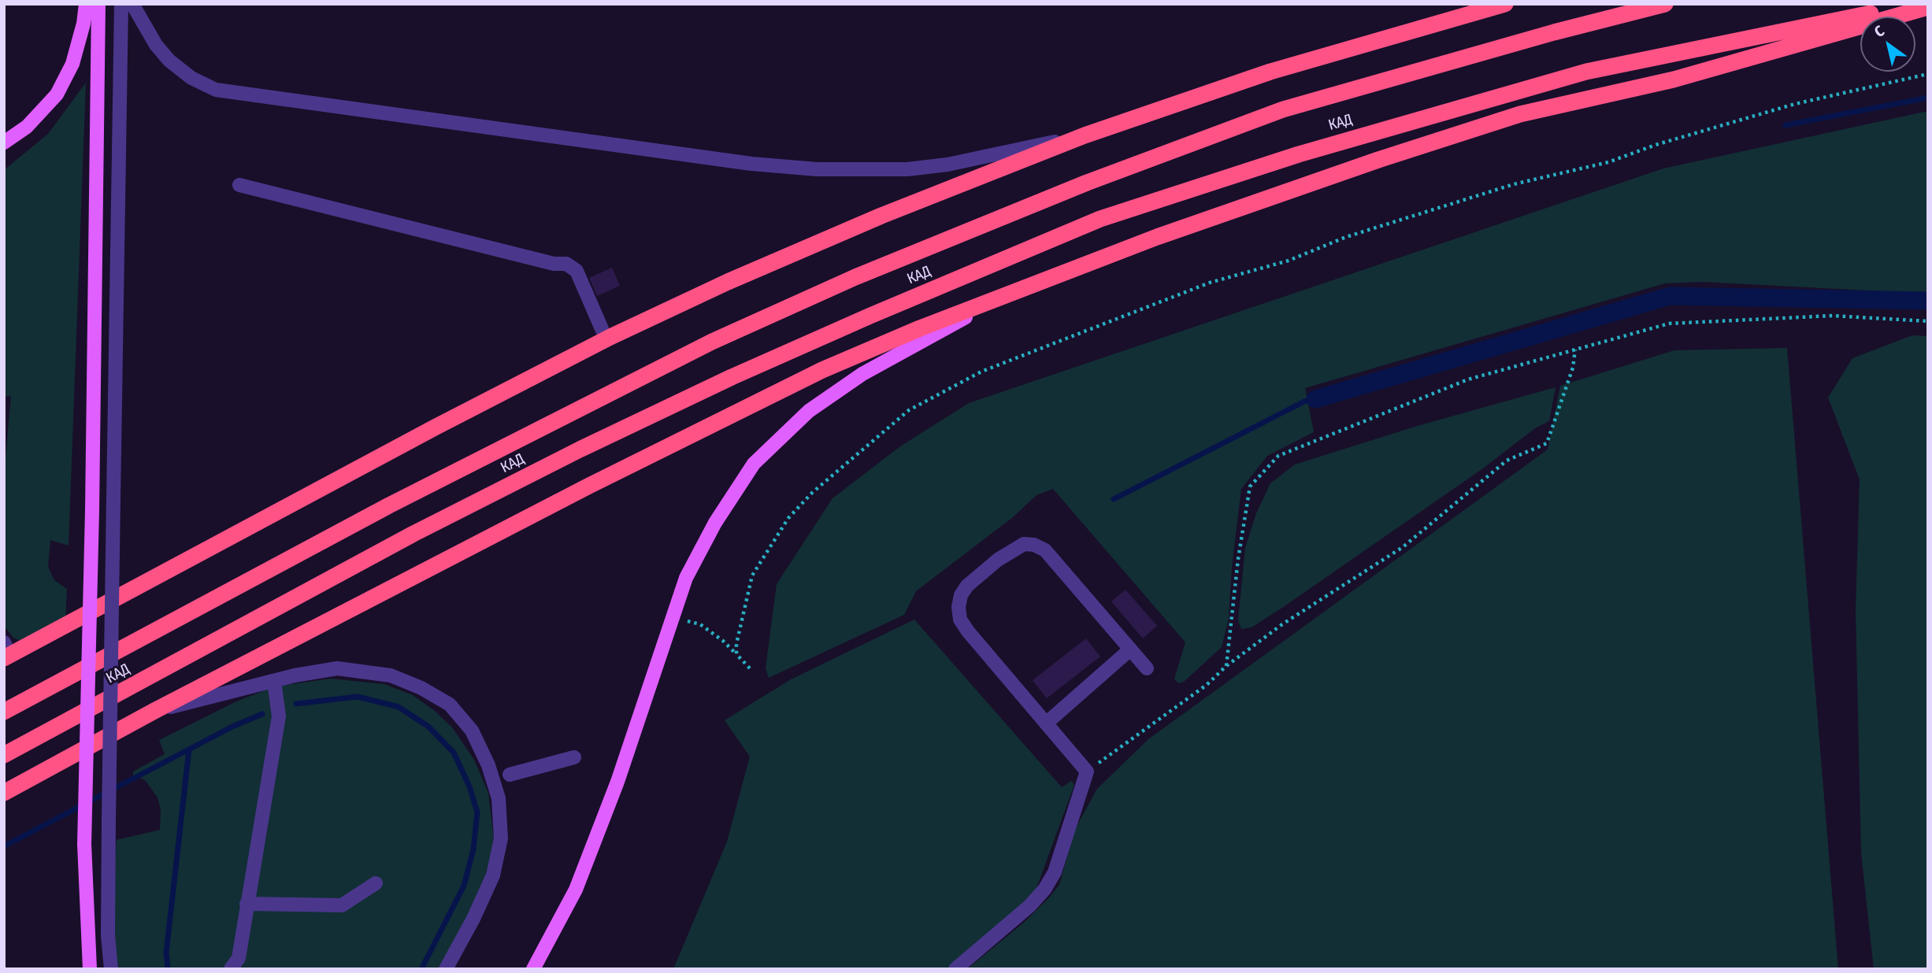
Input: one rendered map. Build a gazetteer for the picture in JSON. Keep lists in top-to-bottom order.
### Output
{
  "streets": {
    "highway": ["КАД"]
  },
  "north": "top left"
}
